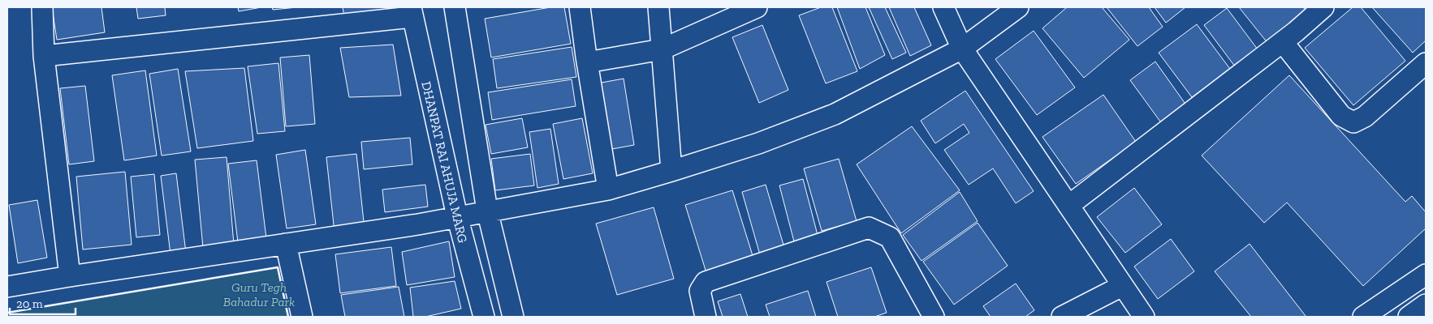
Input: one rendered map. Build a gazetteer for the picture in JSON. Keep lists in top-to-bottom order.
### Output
{
  "streets": {
    "street": ["DHANPAT RAI AHUJA MARG"]
  },
  "parks": ["Guru Tegh Bahadur Park"],
  "scale_bar": "20 m"
}
